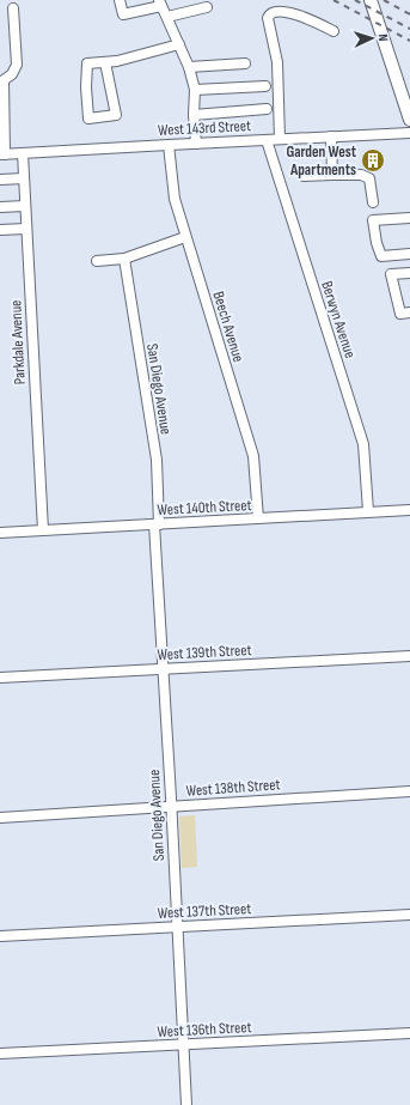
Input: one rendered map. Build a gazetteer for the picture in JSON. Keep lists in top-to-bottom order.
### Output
{
  "streets": {
    "street": [
      "West 143rd Street",
      "Berwyn Avenue",
      "Beech Avenue",
      "Parkdale Avenue",
      "San Diego Avenue",
      "West 140th Street",
      "West 139th Street",
      "West 138th Street",
      "West 137th Street",
      "West 136th Street"
    ]
  },
  "crossings": [
    ["West 143rd Street", "Berwyn Avenue"],
    ["West 143rd Street", "Beech Avenue"],
    ["West 143rd Street", "Parkdale Avenue"],
    ["Berwyn Avenue", "West 140th Street"],
    ["Beech Avenue", "West 140th Street"],
    ["Parkdale Avenue", "West 140th Street"],
    ["San Diego Avenue", "West 140th Street"],
    ["San Diego Avenue", "West 139th Street"],
    ["San Diego Avenue", "West 138th Street"],
    ["San Diego Avenue", "West 137th Street"],
    ["San Diego Avenue", "West 136th Street"]
  ],
  "places": {
    "building": ["Garden West Apartments"]
  },
  "north": "right"
}
